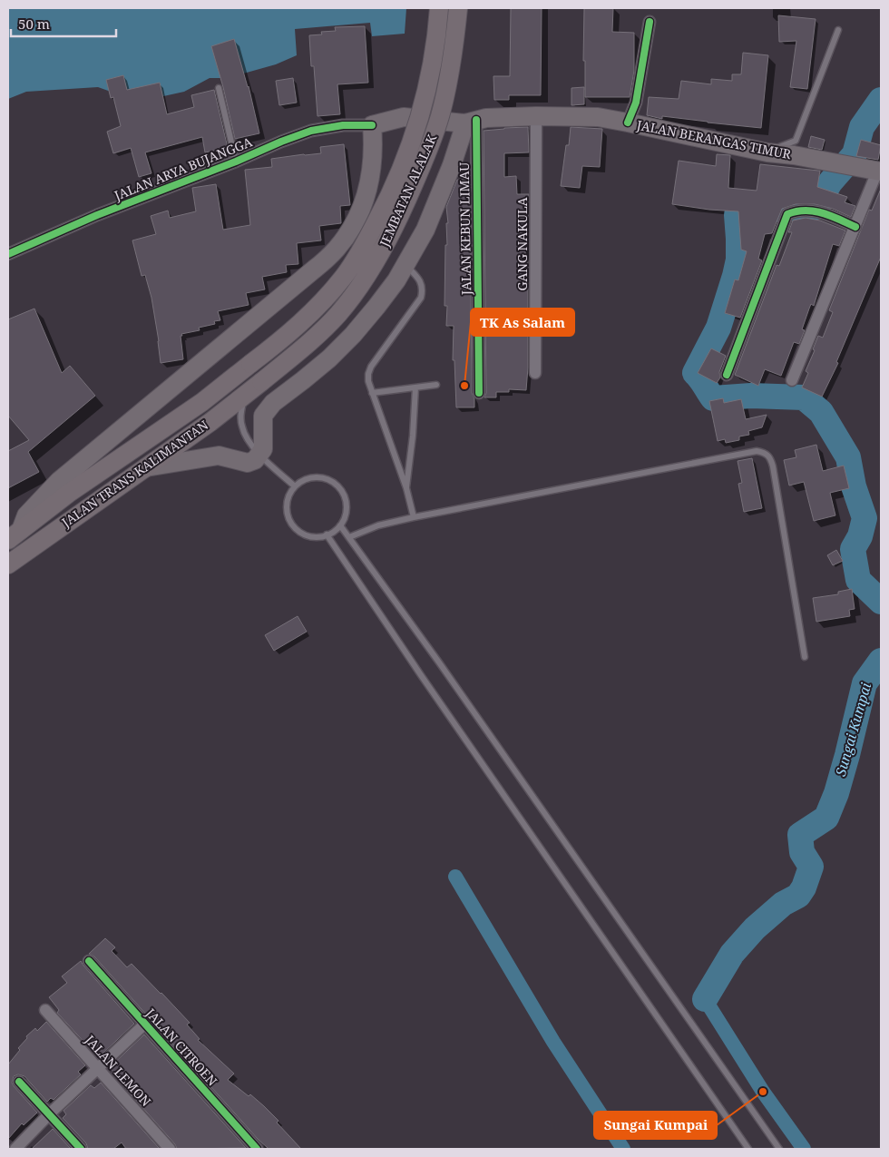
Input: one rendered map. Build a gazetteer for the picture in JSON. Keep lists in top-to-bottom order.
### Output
{
  "streets": {
    "highway": ["JEMBATAN ALALAK", "JALAN TRANS KALIMANTAN"],
    "main road": ["JALAN BERANGAS TIMUR"],
    "street": [
      "JALAN ARYA BUJANGGA",
      "JALAN KEBUN LIMAU",
      "GANG NAKULA",
      "JALAN CITROEN",
      "JALAN LEMON"
    ]
  },
  "crossings": [
    ["JALAN BERANGAS TIMUR", "JALAN ARYA BUJANGGA"],
    ["JALAN BERANGAS TIMUR", "JALAN KEBUN LIMAU"],
    ["JALAN BERANGAS TIMUR", "GANG NAKULA"],
    ["JEMBATAN ALALAK", "JALAN TRANS KALIMANTAN"]
  ],
  "water": ["Sungai Kumpai"],
  "places": ["TK As Salam", "Sungai Kumpai"],
  "scale_bar": "50 m"
}
